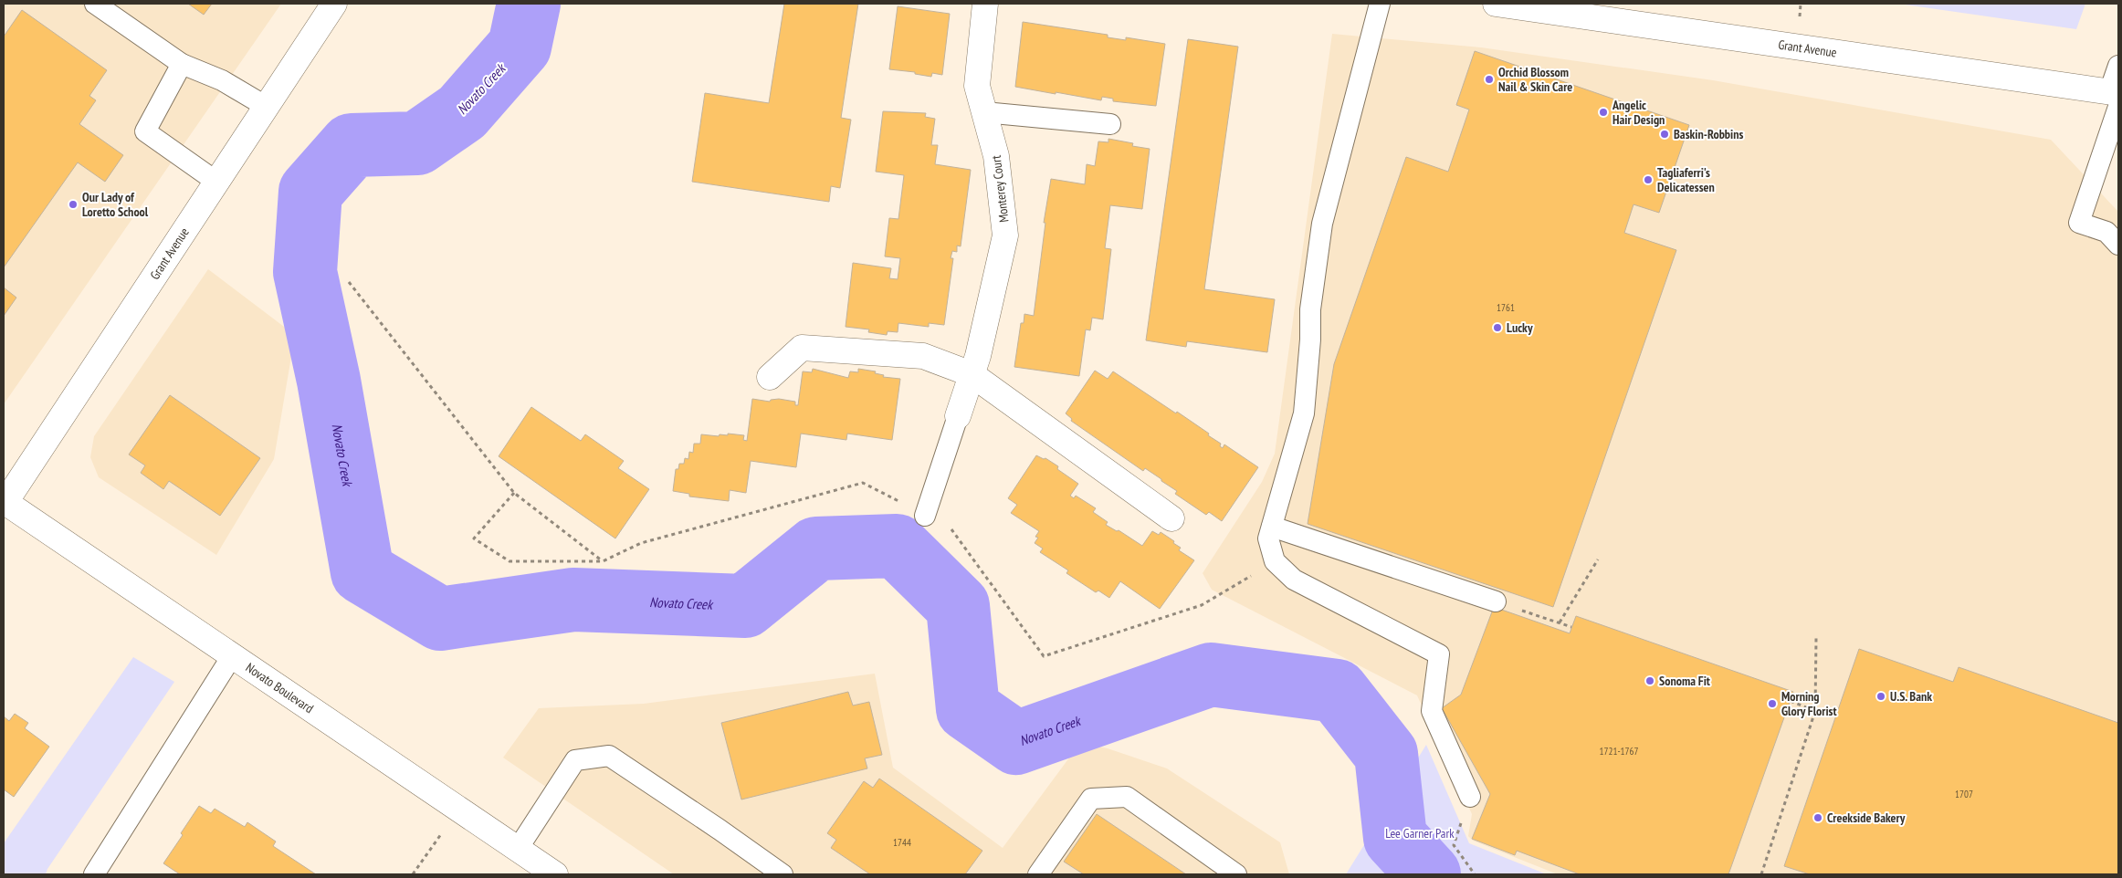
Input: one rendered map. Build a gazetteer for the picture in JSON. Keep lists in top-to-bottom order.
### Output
{
  "streets": {
    "street": ["Grant Avenue", "Monterey Court", "Novato Boulevard"]
  },
  "crossings": [
    ["Grant Avenue", "Novato Boulevard"]
  ],
  "water": ["Novato Creek"],
  "parks": ["Lee Garner Park"],
  "places": [
    "Orchid Blossom Nail & Skin Care",
    "Angelic Hair Design",
    "Baskin-Robbins",
    "Tagliaferri's Delicatessen",
    "Our Lady of Loretto School",
    "Lucky",
    "Sonoma Fit",
    "U.S. Bank",
    "Morning Glory Florist",
    "Creekside Bakery"
  ],
  "house_numbers": [
    "1761",
    "1721-1767",
    "1707",
    "1744"
  ]
}
